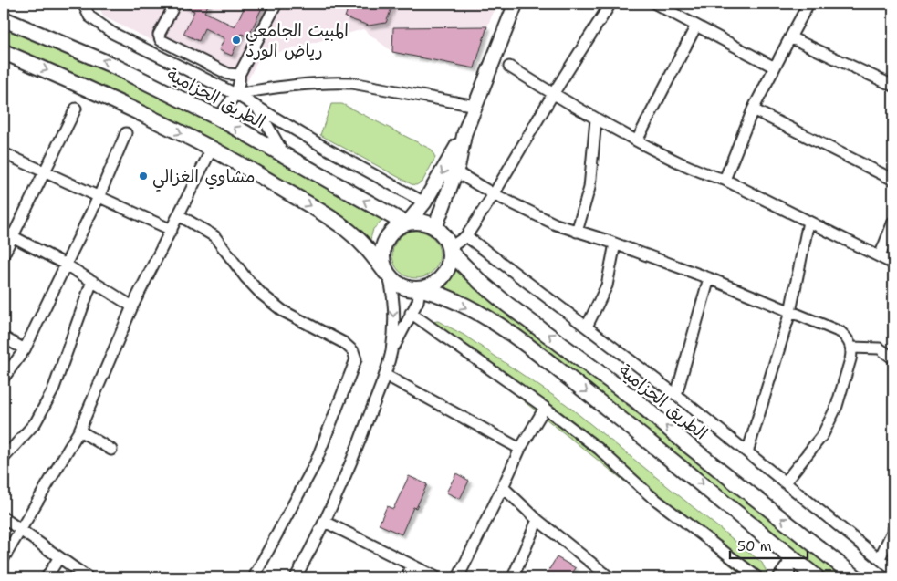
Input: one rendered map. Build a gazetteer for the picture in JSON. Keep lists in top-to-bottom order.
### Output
{
  "streets": {
    "highway": ["الطريق الحزامية"]
  },
  "places": ["المبيت الجامعي رياض الورد", "مشاوي الغزالي"],
  "scale_bar": "50 m"
}
